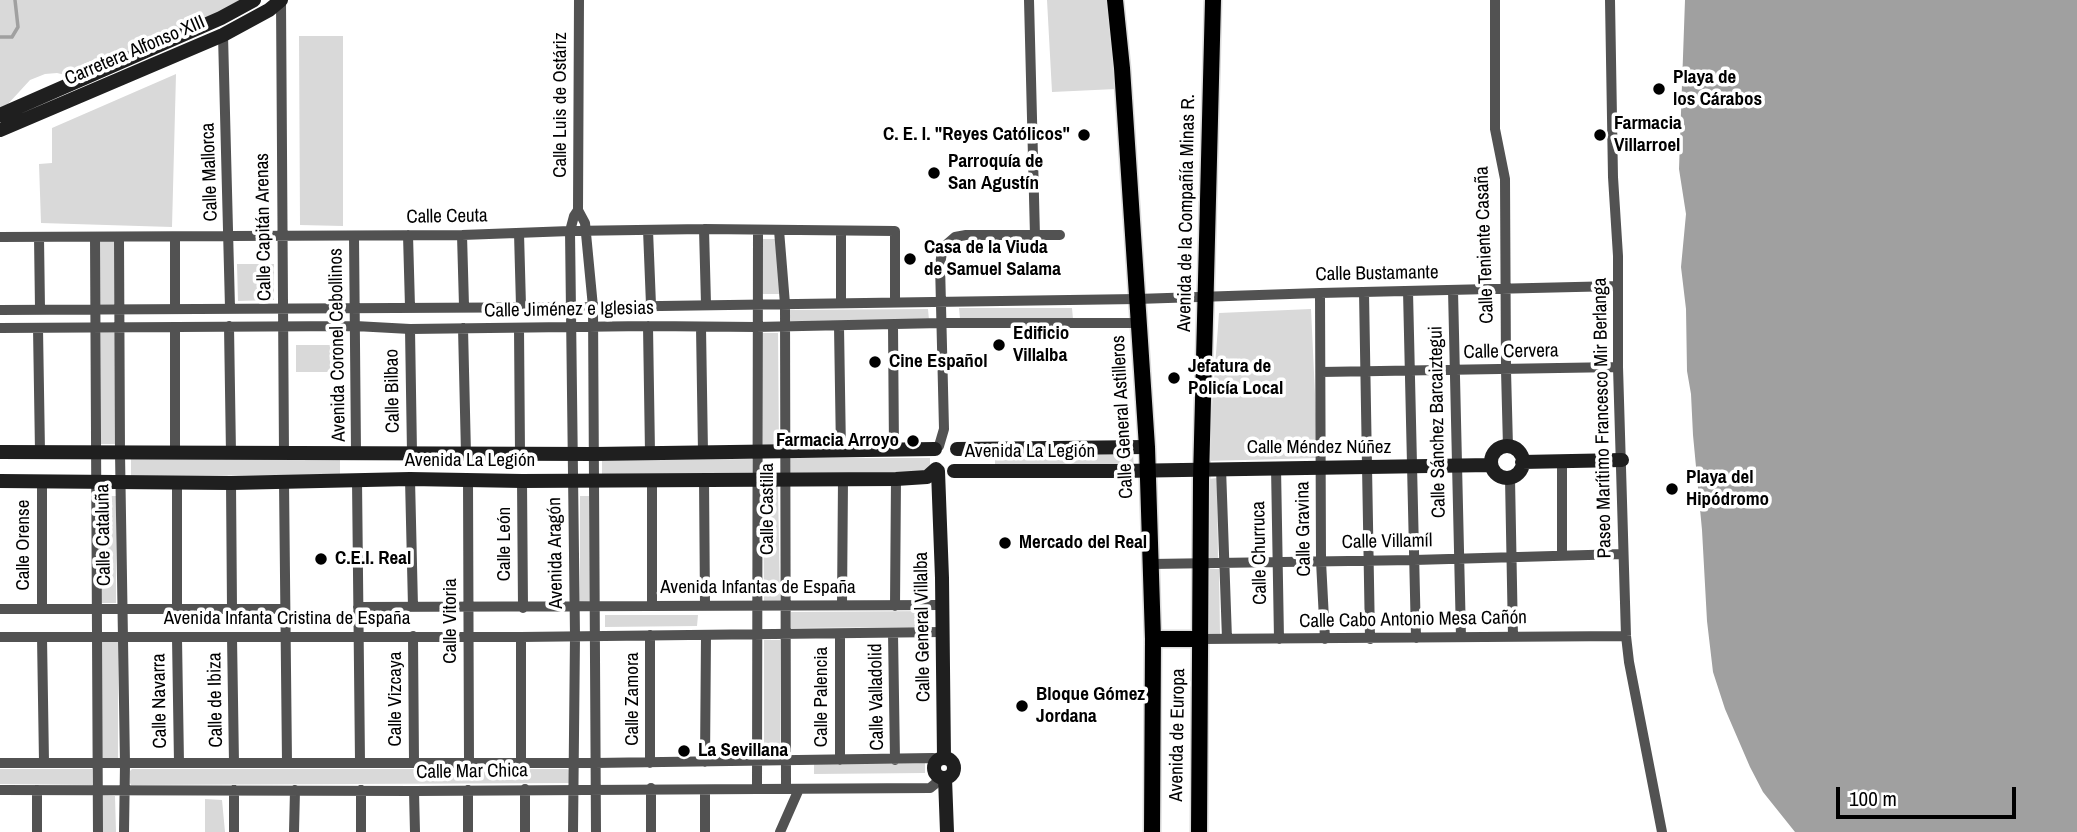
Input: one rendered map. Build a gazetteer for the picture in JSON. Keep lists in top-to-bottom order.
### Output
{
  "streets": {
    "main road": ["Avenida de la Compañía Minas R.", "Calle General Astilleros", "Avenida de Europa"],
    "street": [
      "Carretera Alfonso XIII",
      "Calle Luis de Ostáriz",
      "Calle Mallorca",
      "Calle Ceuta",
      "Calle Capitán Arenas",
      "Calle Teniente Casaña",
      "Calle Bustamante",
      "Calle Jiménez e Iglesias",
      "Avenida Coronel Cebollinos",
      "Calle Cervera",
      "Calle Bilbao",
      "Paseo Marítimo Francesco Mir Berlanga",
      "Calle Sánchez Barcaiztegui",
      "Calle Méndez Núñez",
      "Avenida La Legión",
      "Calle Castilla",
      "Calle Gravina",
      "Calle Cataluña",
      "Calle Villamíl",
      "Calle León",
      "Calle Orense",
      "Avenida Aragón",
      "Calle Churruca",
      "Avenida Infantas de España",
      "Avenida Infanta Cristina de España",
      "Calle Cabo Antonio Mesa Cañón",
      "Calle Vitoria",
      "Calle General Villalba",
      "Calle Palencia",
      "Calle Valladolid",
      "Calle Vizcaya",
      "Calle Zamora",
      "Calle de Ibiza",
      "Calle Navarra",
      "Calle Mar Chica"
    ]
  },
  "crossings": [
    ["Carretera Alfonso XIII", "Calle Mallorca"],
    ["Carretera Alfonso XIII", "Calle Capitán Arenas"],
    ["Calle Luis de Ostáriz", "Calle Ceuta"],
    ["Calle Luis de Ostáriz", "Calle Jiménez e Iglesias"],
    ["Calle Luis de Ostáriz", "Avenida Aragón"],
    ["Calle Mallorca", "Calle Ceuta"],
    ["Calle Mallorca", "Calle Jiménez e Iglesias"],
    ["Avenida de la Compañía Minas R.", "Calle Bustamante"],
    ["Avenida de la Compañía Minas R.", "Calle Méndez Núñez"],
    ["Avenida de la Compañía Minas R.", "Calle Villamíl"],
    ["Avenida de la Compañía Minas R.", "Avenida de Europa"],
    ["Calle Ceuta", "Calle Capitán Arenas"],
    ["Calle Ceuta", "Calle Jiménez e Iglesias"],
    ["Calle Ceuta", "Avenida Coronel Cebollinos"],
    ["Calle Ceuta", "Calle Castilla"],
    ["Calle Ceuta", "Calle Cataluña"],
    ["Calle Ceuta", "Avenida Aragón"],
    ["Calle Capitán Arenas", "Calle Jiménez e Iglesias"],
    ["Calle Capitán Arenas", "Avenida La Legión"],
    ["Calle Teniente Casaña", "Calle Bustamante"],
    ["Calle Teniente Casaña", "Calle Cervera"],
    ["Calle Teniente Casaña", "Calle Méndez Núñez"],
    ["Calle Bustamante", "Calle Jiménez e Iglesias"],
    ["Calle Bustamante", "Calle General Astilleros"],
    ["Calle Bustamante", "Paseo Marítimo Francesco Mir Berlanga"],
    ["Calle Bustamante", "Calle Sánchez Barcaiztegui"],
    ["Calle Bustamante", "Calle Gravina"],
    ["Calle Jiménez e Iglesias", "Avenida Coronel Cebollinos"],
    ["Calle Jiménez e Iglesias", "Calle Bilbao"],
    ["Calle Jiménez e Iglesias", "Calle General Astilleros"],
    ["Calle Jiménez e Iglesias", "Calle Castilla"],
    ["Calle Jiménez e Iglesias", "Calle Cataluña"],
    ["Calle Jiménez e Iglesias", "Avenida Aragón"],
    ["Avenida Coronel Cebollinos", "Avenida La Legión"],
    ["Calle Cervera", "Paseo Marítimo Francesco Mir Berlanga"],
    ["Calle Cervera", "Calle Sánchez Barcaiztegui"],
    ["Calle Cervera", "Calle Gravina"],
    ["Calle Bilbao", "Avenida La Legión"],
    ["Calle General Astilleros", "Calle Méndez Núñez"],
    ["Calle General Astilleros", "Avenida La Legión"],
    ["Calle General Astilleros", "Calle Villamíl"],
    ["Paseo Marítimo Francesco Mir Berlanga", "Calle Villamíl"],
    ["Paseo Marítimo Francesco Mir Berlanga", "Calle Cabo Antonio Mesa Cañón"],
    ["Calle Sánchez Barcaiztegui", "Calle Méndez Núñez"],
    ["Calle Sánchez Barcaiztegui", "Calle Villamíl"],
    ["Calle Sánchez Barcaiztegui", "Calle Cabo Antonio Mesa Cañón"],
    ["Calle Méndez Núñez", "Avenida La Legión"],
    ["Calle Méndez Núñez", "Calle Gravina"],
    ["Calle Méndez Núñez", "Calle Churruca"],
    ["Avenida La Legión", "Calle Castilla"],
    ["Avenida La Legión", "Calle Cataluña"],
    ["Avenida La Legión", "Calle León"],
    ["Avenida La Legión", "Calle Orense"],
    ["Avenida La Legión", "Avenida Aragón"],
    ["Avenida La Legión", "Calle Vitoria"],
    ["Avenida La Legión", "Calle General Villalba"],
    ["Calle Castilla", "Avenida Infantas de España"],
    ["Calle Castilla", "Calle Mar Chica"],
    ["Calle Gravina", "Calle Villamíl"],
    ["Calle Gravina", "Calle Cabo Antonio Mesa Cañón"],
    ["Calle Cataluña", "Avenida Infanta Cristina de España"],
    ["Calle Cataluña", "Calle Mar Chica"],
    ["Calle Villamíl", "Calle Churruca"],
    ["Calle Villamíl", "Avenida de Europa"],
    ["Calle León", "Avenida Infantas de España"],
    ["Avenida Aragón", "Avenida Infantas de España"],
    ["Avenida Aragón", "Avenida Infanta Cristina de España"],
    ["Avenida Aragón", "Calle Mar Chica"],
    ["Calle Churruca", "Calle Cabo Antonio Mesa Cañón"],
    ["Avenida Infantas de España", "Calle Vitoria"],
    ["Avenida Infantas de España", "Calle General Villalba"],
    ["Avenida Infanta Cristina de España", "Calle Vitoria"],
    ["Avenida Infanta Cristina de España", "Calle Vizcaya"],
    ["Avenida Infanta Cristina de España", "Calle de Ibiza"],
    ["Avenida Infanta Cristina de España", "Calle Navarra"],
    ["Calle Cabo Antonio Mesa Cañón", "Avenida de Europa"],
    ["Calle Vitoria", "Calle Mar Chica"],
    ["Calle General Villalba", "Calle Mar Chica"],
    ["Calle Palencia", "Calle Mar Chica"],
    ["Calle Valladolid", "Calle Mar Chica"],
    ["Calle Vizcaya", "Calle Mar Chica"],
    ["Calle Zamora", "Calle Mar Chica"],
    ["Calle de Ibiza", "Calle Mar Chica"],
    ["Calle Navarra", "Calle Mar Chica"]
  ],
  "places": [
    "Playa de los Cárabos",
    "C. E. I. \"Reyes Católicos\"",
    "Farmacia Villarroel",
    "Parroquía de San Agustín",
    "Casa de la Viuda de Samuel Salama",
    "Edificio Villalba",
    "Cine Español",
    "Jefatura de Policía Local",
    "Farmacia Arroyo",
    "Playa del Hipódromo",
    "Mercado del Real",
    "C.E.I. Real",
    "Bloque Gómez Jordana",
    "La Sevillana"
  ],
  "scale_bar": "100 m"
}
